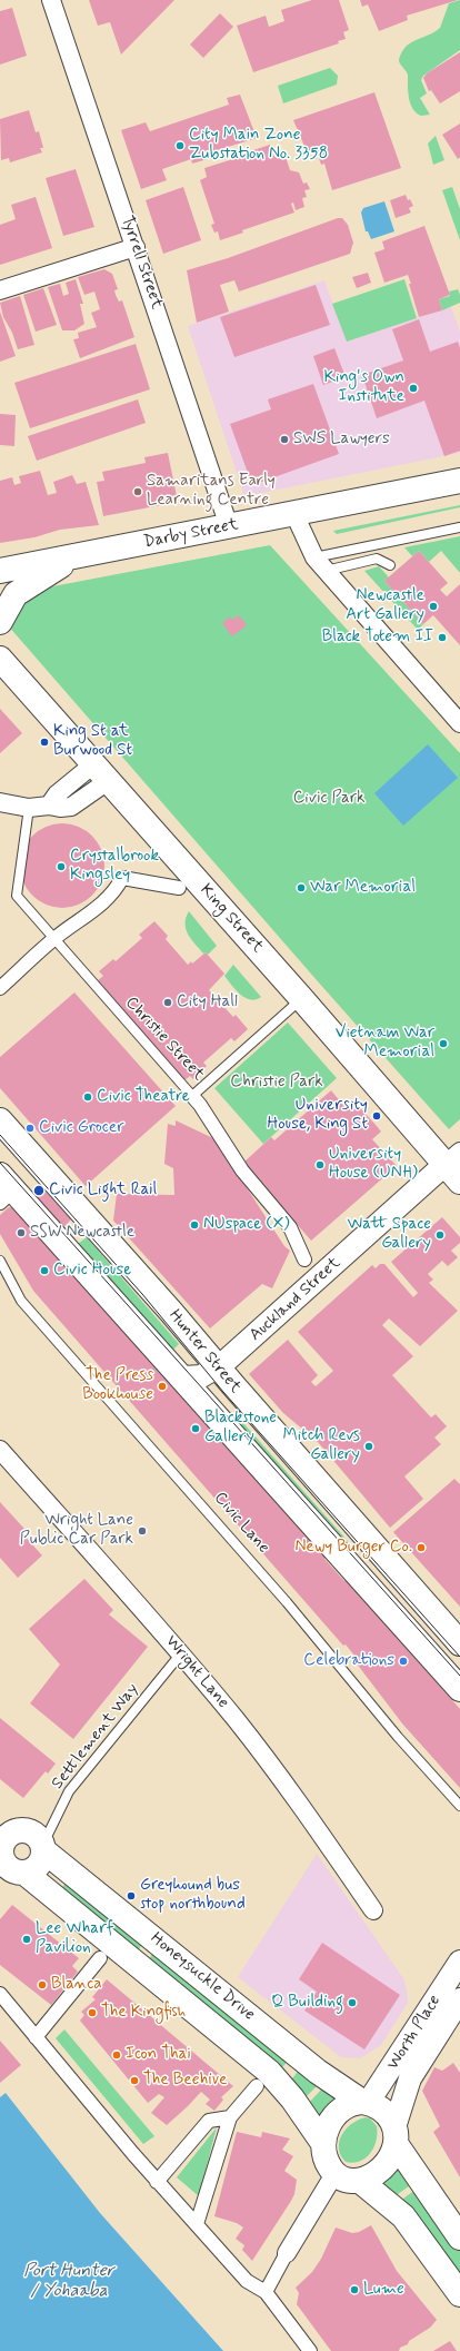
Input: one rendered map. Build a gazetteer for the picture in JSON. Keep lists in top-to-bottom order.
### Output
{
  "streets": {
    "main road": [
      "Darby Street",
      "King Street",
      "Hunter Street",
      "Honeysuckle Drive"
    ],
    "street": [
      "Tyrrell Street",
      "Auckland Street",
      "Wright Lane",
      "Worth Place"
    ],
    "lane": ["Christie Street", "Civic Lane", "Settlement Way"]
  },
  "crossings": [
    ["Tyrrell Street", "Darby Street"],
    ["King Street", "Christie Street"],
    ["King Street", "Auckland Street"],
    ["Auckland Street", "Hunter Street"],
    ["Wright Lane", "Settlement Way"],
    ["Settlement Way", "Honeysuckle Drive"],
    ["Honeysuckle Drive", "Worth Place"]
  ],
  "water": ["Port Hunter / Yohaaba"],
  "parks": ["Civic Park", "Christie Park"],
  "places": [
    "City Main Zone Zubstation No. 3358",
    "King's Own Institute",
    "SWS Lawyers",
    "Samaritans Early Learning Centre",
    "Newcastle Art Gallery",
    "Black Totem II",
    "King St at Burwood St",
    "Crystalbrook Kingsley",
    "War Memorial",
    "City Hall",
    "Vietnam War Memorial",
    "Civic Theatre",
    "University House, King St",
    "Civic Grocer",
    "University House (UNH)",
    "Civic Light Rail",
    "NUspace (X)",
    "SSW Newcastle",
    "Watt Space Gallery",
    "Civic House",
    "The Press Bookhouse",
    "Blackstone Gallery",
    "Mitch Revs Gallery",
    "Wright Lane Public Car Park",
    "Newy Burger Co.",
    "Celebrations",
    "Greyhound bus stop northbound",
    "Lee Wharf Pavilion",
    "Blanca",
    "Q Building",
    "The Kingfish",
    "Icon Thai",
    "The Beehive",
    "Lume"
  ]
}
